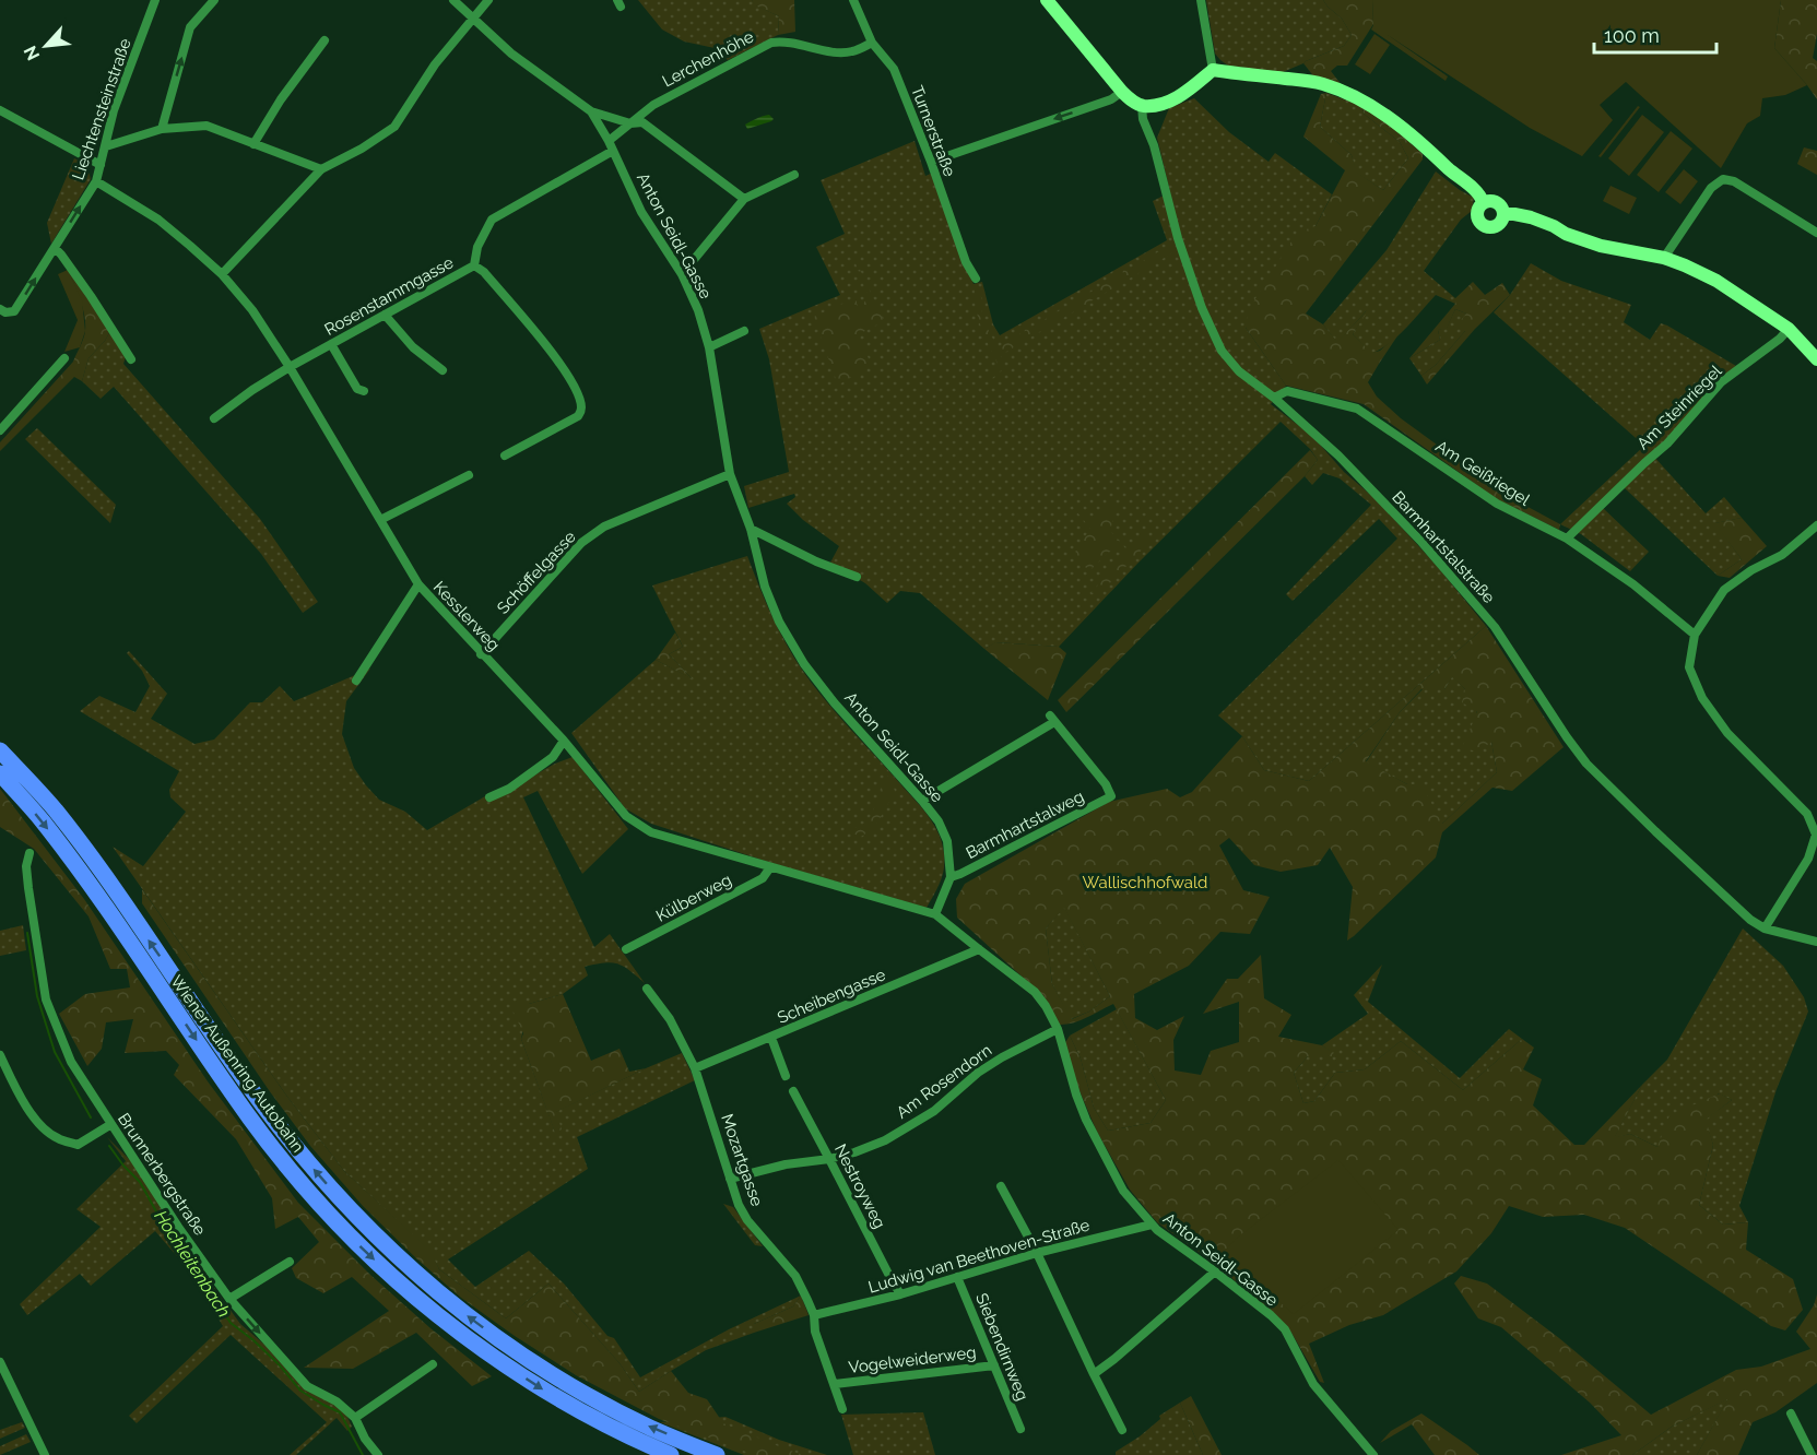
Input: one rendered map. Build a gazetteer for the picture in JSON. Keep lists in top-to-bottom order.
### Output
{
  "streets": {
    "highway": ["Wiener Außenring Autobahn"],
    "street": [
      "Lerchenhöhe",
      "Liechtensteinstraße",
      "Turnerstraße",
      "Anton Seidl-Gasse",
      "Rosenstammgasse",
      "Am Steinriegel",
      "Am Geißriegel",
      "Barmhartstalstraße",
      "Schöffelgasse",
      "Kesslerweg",
      "Barmhartstalweg",
      "Külberweg",
      "Scheibengasse",
      "Am Rosendorn",
      "Mozartgasse",
      "Brunnerbergstraße",
      "Nestroyweg",
      "Ludwig van Beethoven-Straße",
      "Siebendirnweg",
      "Vogelweiderweg"
    ]
  },
  "crossings": [
    ["Lerchenhöhe", "Turnerstraße"],
    ["Lerchenhöhe", "Anton Seidl-Gasse"],
    ["Liechtensteinstraße", "Kesslerweg"],
    ["Anton Seidl-Gasse", "Rosenstammgasse"],
    ["Anton Seidl-Gasse", "Schöffelgasse"],
    ["Anton Seidl-Gasse", "Kesslerweg"],
    ["Anton Seidl-Gasse", "Barmhartstalweg"],
    ["Anton Seidl-Gasse", "Scheibengasse"],
    ["Anton Seidl-Gasse", "Am Rosendorn"],
    ["Anton Seidl-Gasse", "Ludwig van Beethoven-Straße"],
    ["Rosenstammgasse", "Kesslerweg"],
    ["Am Steinriegel", "Am Geißriegel"],
    ["Am Geißriegel", "Barmhartstalstraße"],
    ["Schöffelgasse", "Kesslerweg"],
    ["Kesslerweg", "Külberweg"],
    ["Scheibengasse", "Mozartgasse"],
    ["Am Rosendorn", "Mozartgasse"],
    ["Am Rosendorn", "Nestroyweg"],
    ["Mozartgasse", "Ludwig van Beethoven-Straße"],
    ["Mozartgasse", "Vogelweiderweg"],
    ["Nestroyweg", "Ludwig van Beethoven-Straße"],
    ["Ludwig van Beethoven-Straße", "Siebendirnweg"],
    ["Siebendirnweg", "Vogelweiderweg"]
  ],
  "one_way": ["Liechtensteinstraße"],
  "water": ["Hochleitenbach"],
  "parks": ["Wallischhofwald"],
  "scale_bar": "100 m",
  "north": "bottom left"
}
